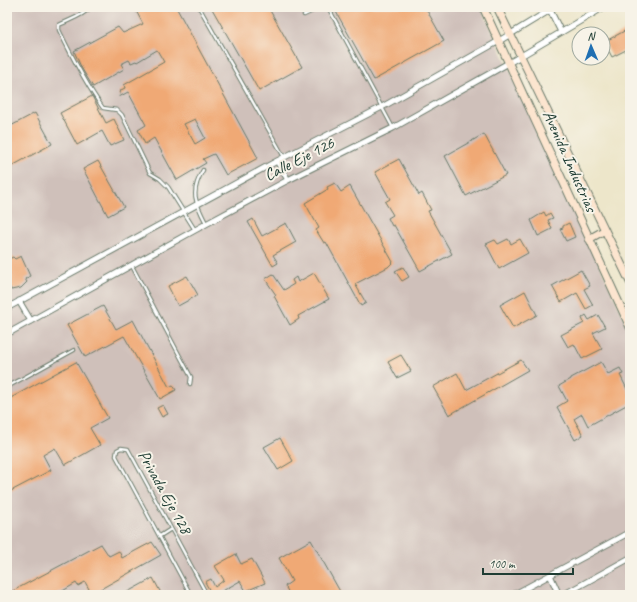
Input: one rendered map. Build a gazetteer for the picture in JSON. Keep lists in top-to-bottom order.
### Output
{
  "streets": {
    "main road": ["Avenida Industrias"],
    "street": ["Calle Eje 126"],
    "lane": ["Privada Eje 128"]
  },
  "crossings": [
    ["Calle Eje 126", "Avenida Industrias"]
  ],
  "scale_bar": "100 m",
  "north": "top"
}
